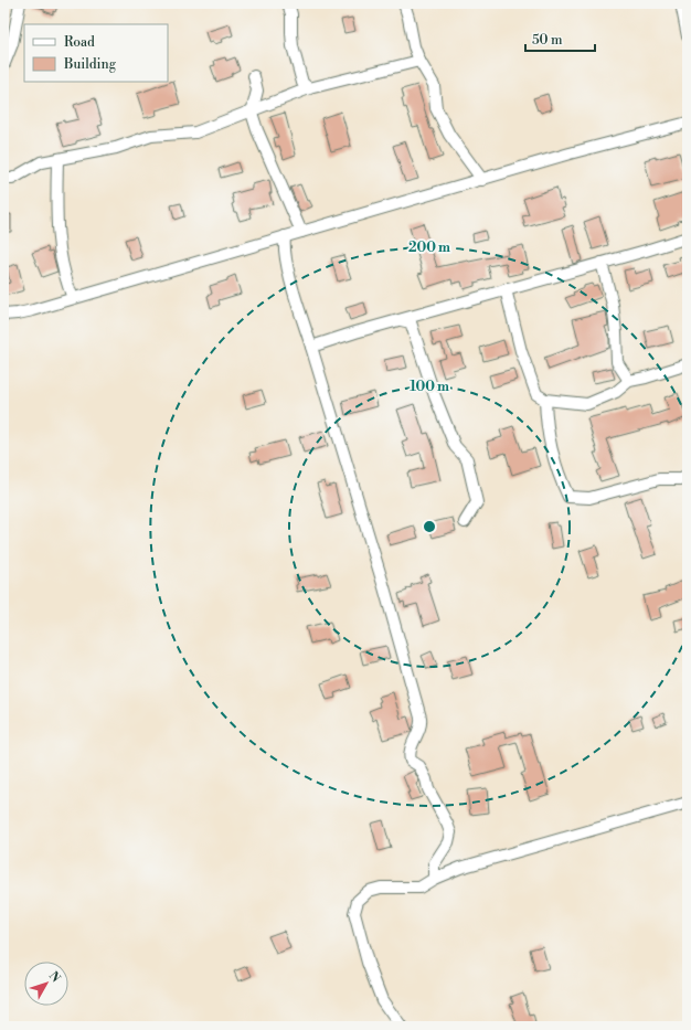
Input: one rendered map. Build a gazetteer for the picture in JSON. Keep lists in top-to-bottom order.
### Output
{
  "legend": ["Road", "Building"],
  "scale_bar": "50 m",
  "north": "top right",
  "rings": ["200 m", "100 m"]
}
